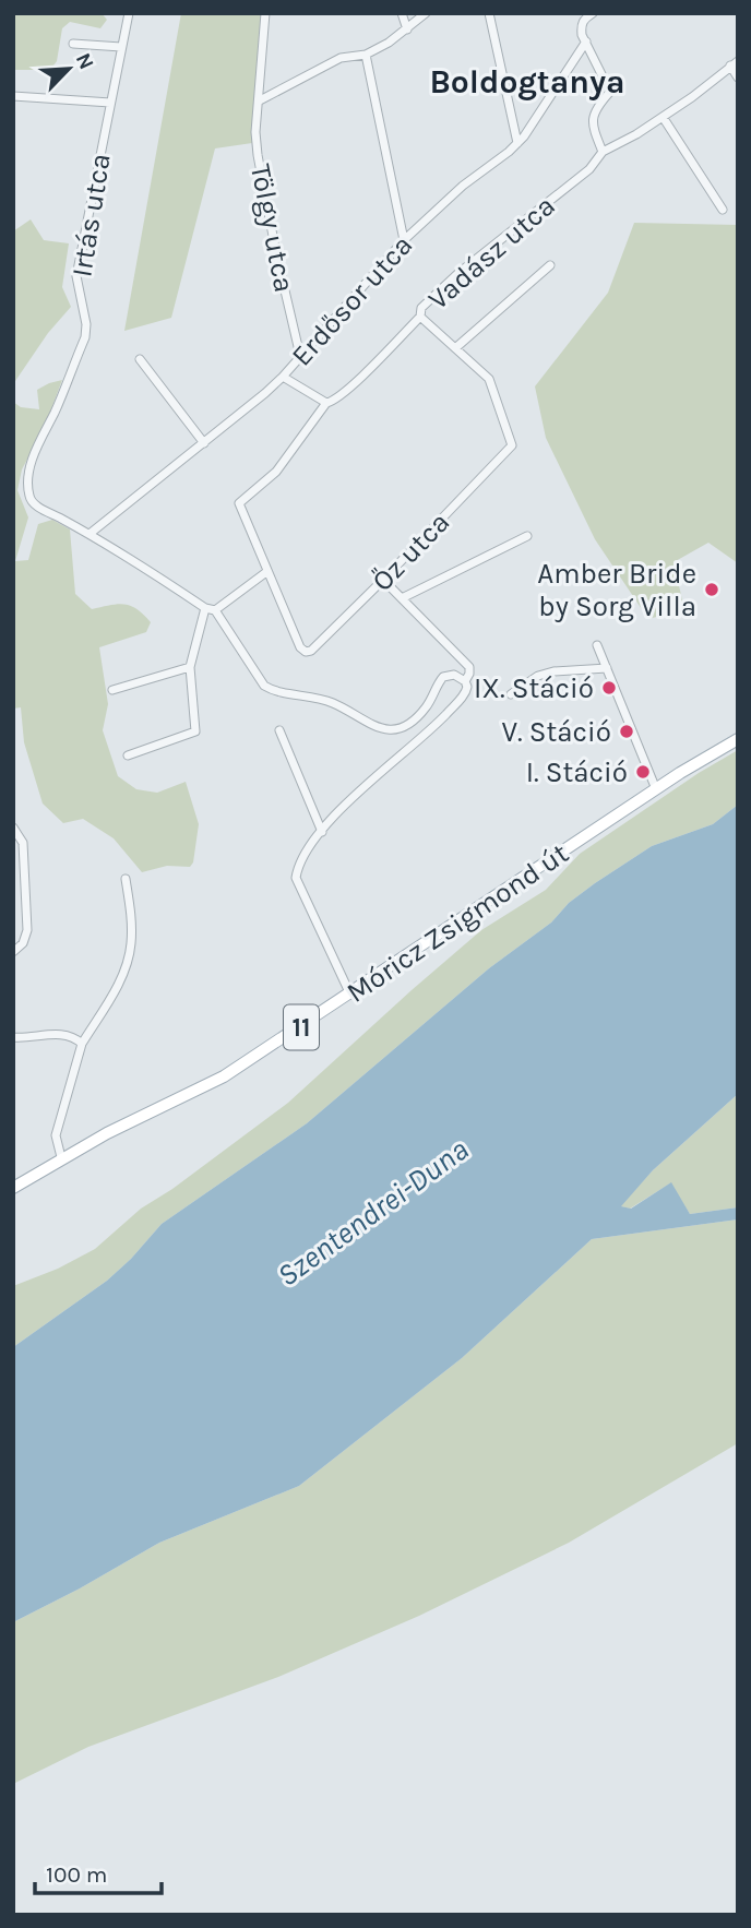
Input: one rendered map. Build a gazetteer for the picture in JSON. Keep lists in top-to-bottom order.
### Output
{
  "streets": {
    "main road": ["Móricz Zsigmond út", "11"],
    "street": [
      "Irtás utca",
      "Tölgy utca",
      "Vadász utca",
      "Erdősor utca",
      "Őz utca"
    ]
  },
  "crossings": [
    ["Irtás utca", "Erdősor utca"],
    ["Tölgy utca", "Erdősor utca"],
    ["Vadász utca", "Őz utca"]
  ],
  "districts": ["Boldogtanya"],
  "water": ["Szentendrei-Duna"],
  "places": [
    "Amber Bride by Sorg Villa",
    "IX. Stáció",
    "V. Stáció",
    "I. Stáció"
  ],
  "scale_bar": "100 m",
  "north": "top right"
}
